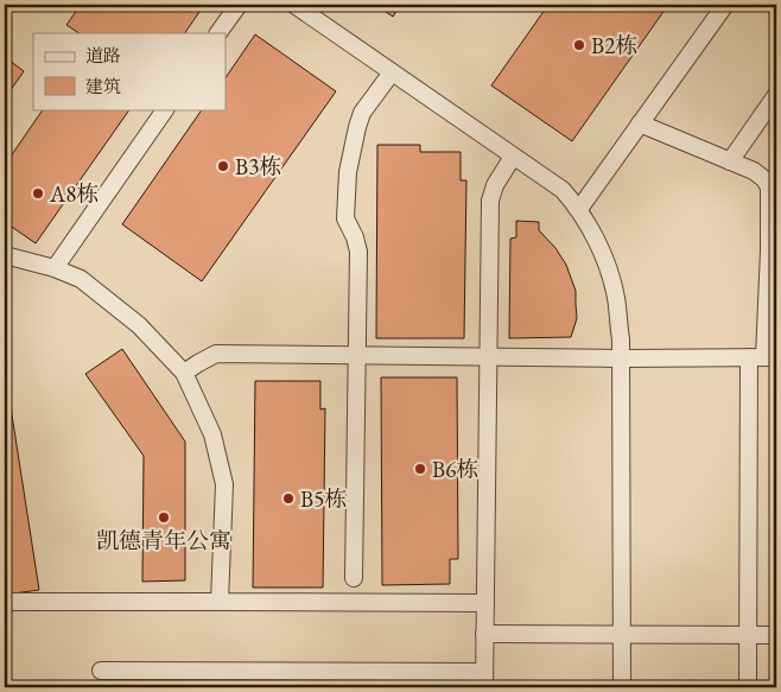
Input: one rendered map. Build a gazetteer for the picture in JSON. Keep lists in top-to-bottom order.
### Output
{
  "places": [
    "B2栋",
    "B3栋",
    "A8栋",
    "B6栋",
    "B5栋",
    "凯德青年公寓"
  ],
  "legend": ["道路", "建筑"]
}
